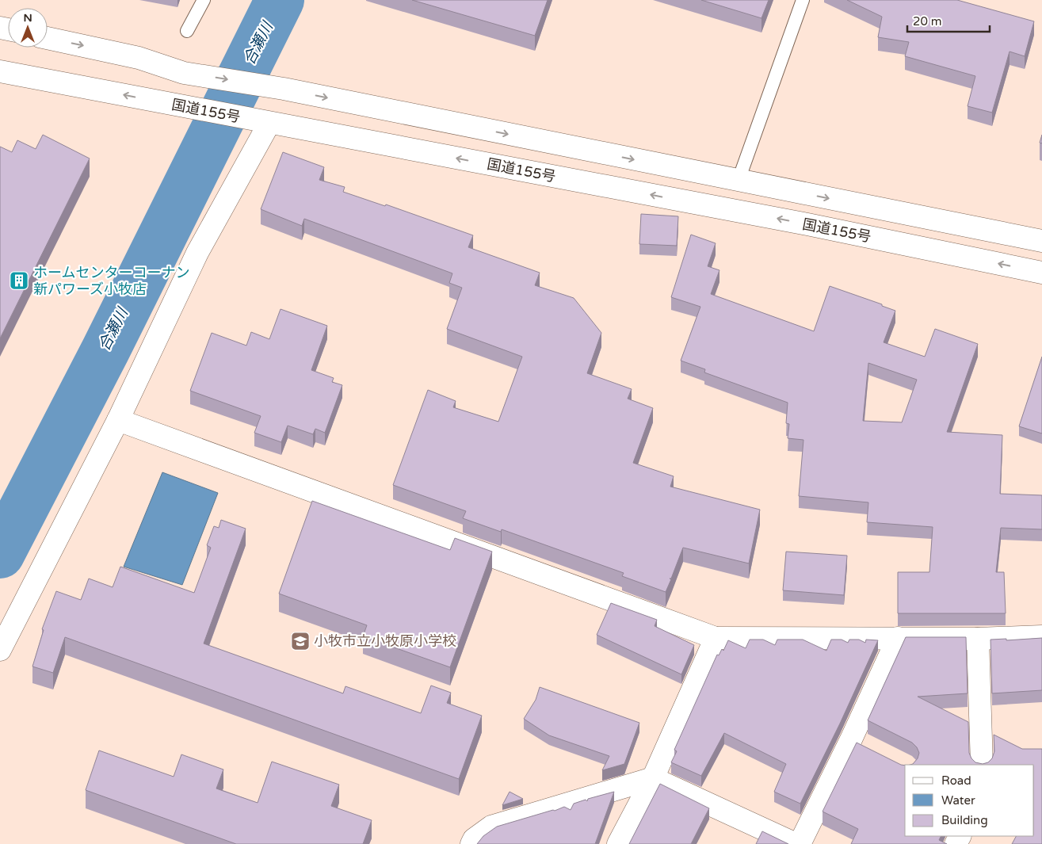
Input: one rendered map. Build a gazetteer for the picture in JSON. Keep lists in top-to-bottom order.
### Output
{
  "streets": {
    "main road": ["国道155号"]
  },
  "water": ["合瀬川"],
  "places": {
    "building": ["ホームセンターコーナン 新パワーズ小牧店"],
    "school or university": ["小牧市立小牧原小学校"]
  },
  "legend": ["Road", "Water", "Building"],
  "scale_bar": "20 m",
  "north": "top"
}
